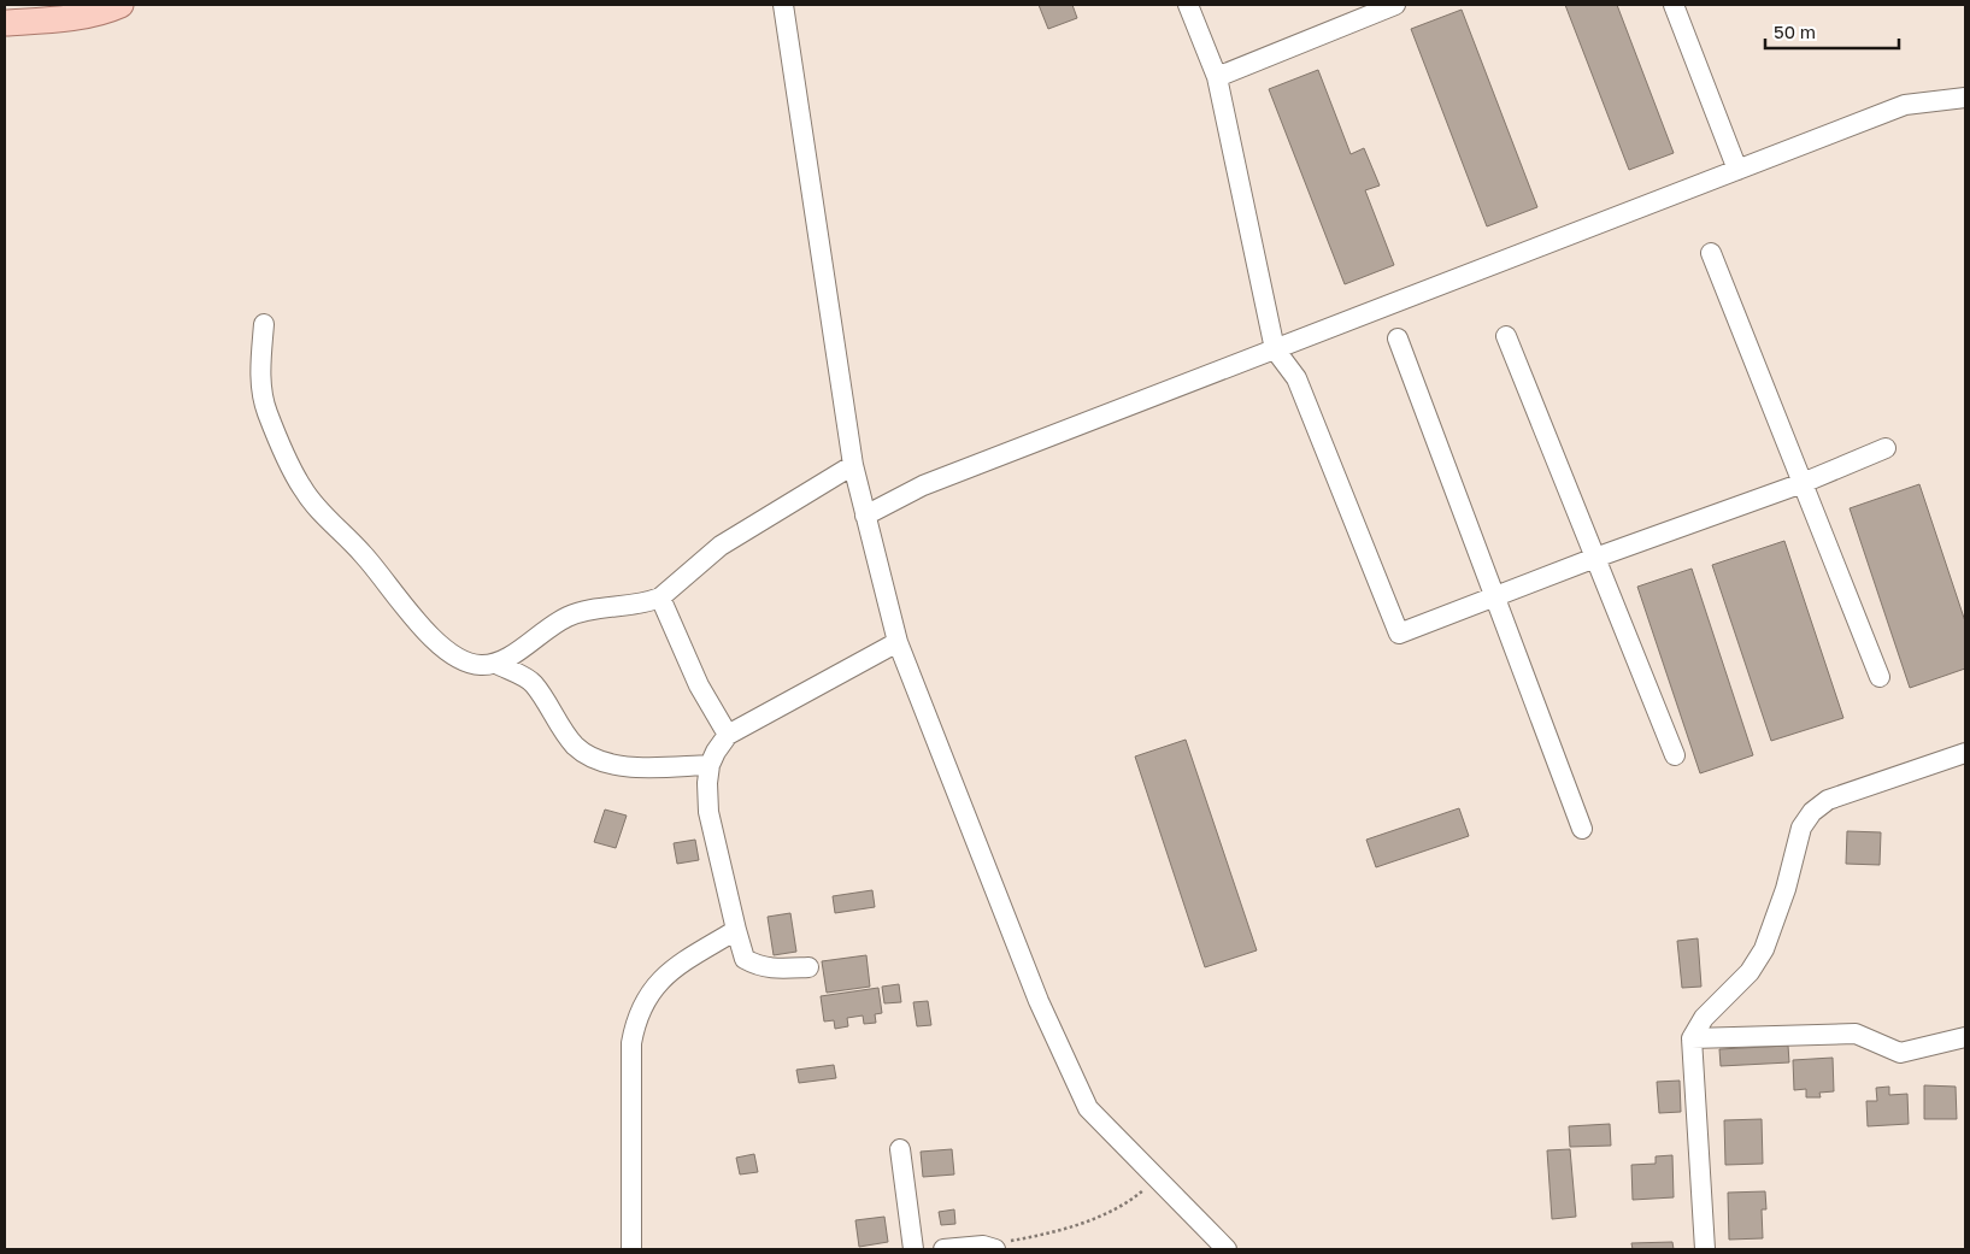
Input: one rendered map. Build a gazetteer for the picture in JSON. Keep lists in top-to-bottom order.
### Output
{
  "scale_bar": "50 m"
}
